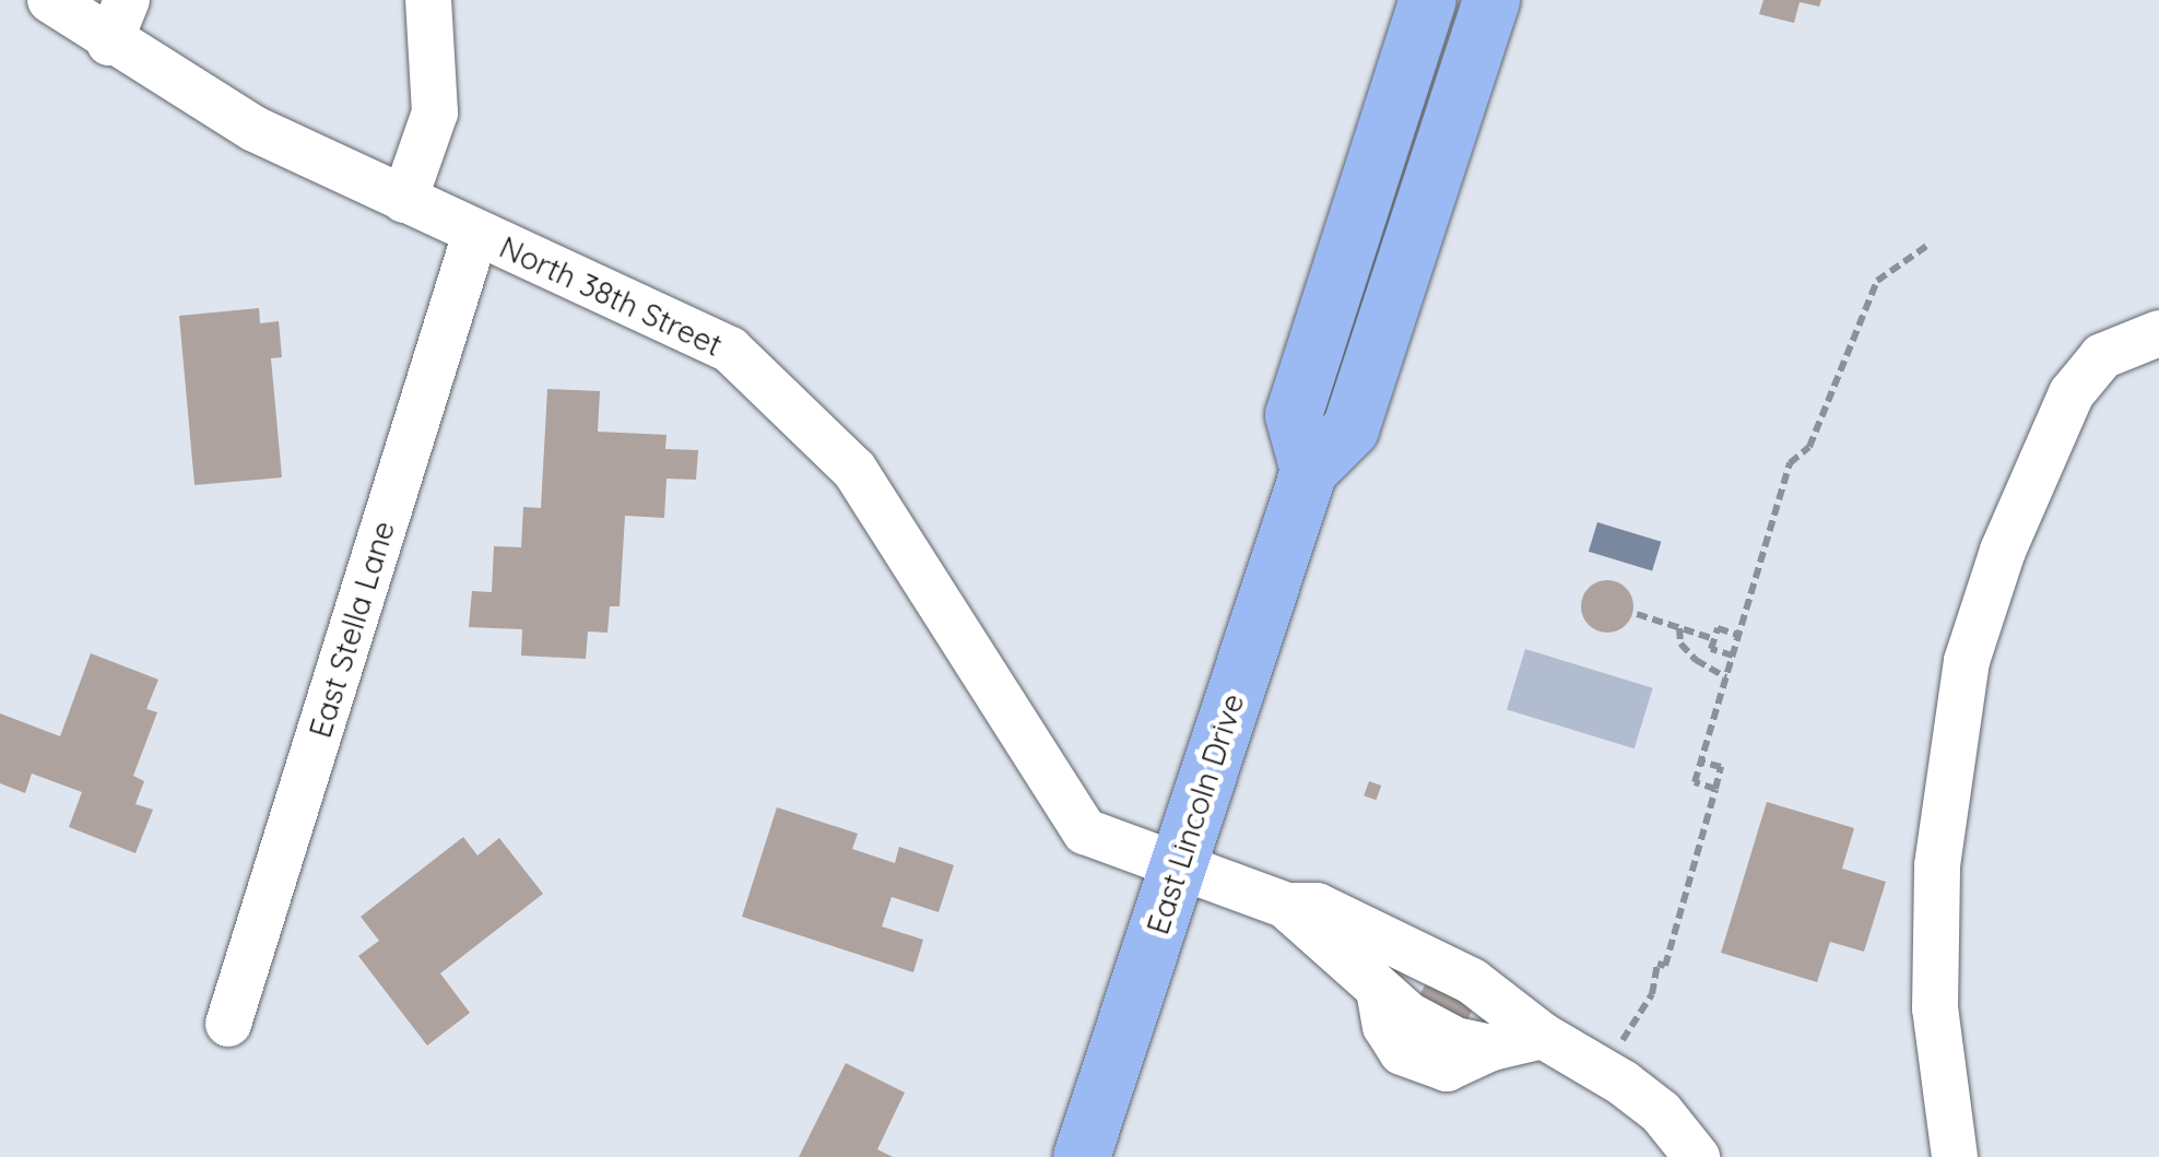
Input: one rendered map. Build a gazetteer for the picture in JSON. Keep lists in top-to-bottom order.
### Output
{
  "streets": {
    "main road": ["East Lincoln Drive"],
    "street": ["North 38th Street", "East Stella Lane"]
  },
  "crossings": [
    ["North 38th Street", "East Stella Lane"],
    ["North 38th Street", "East Lincoln Drive"]
  ]
}
